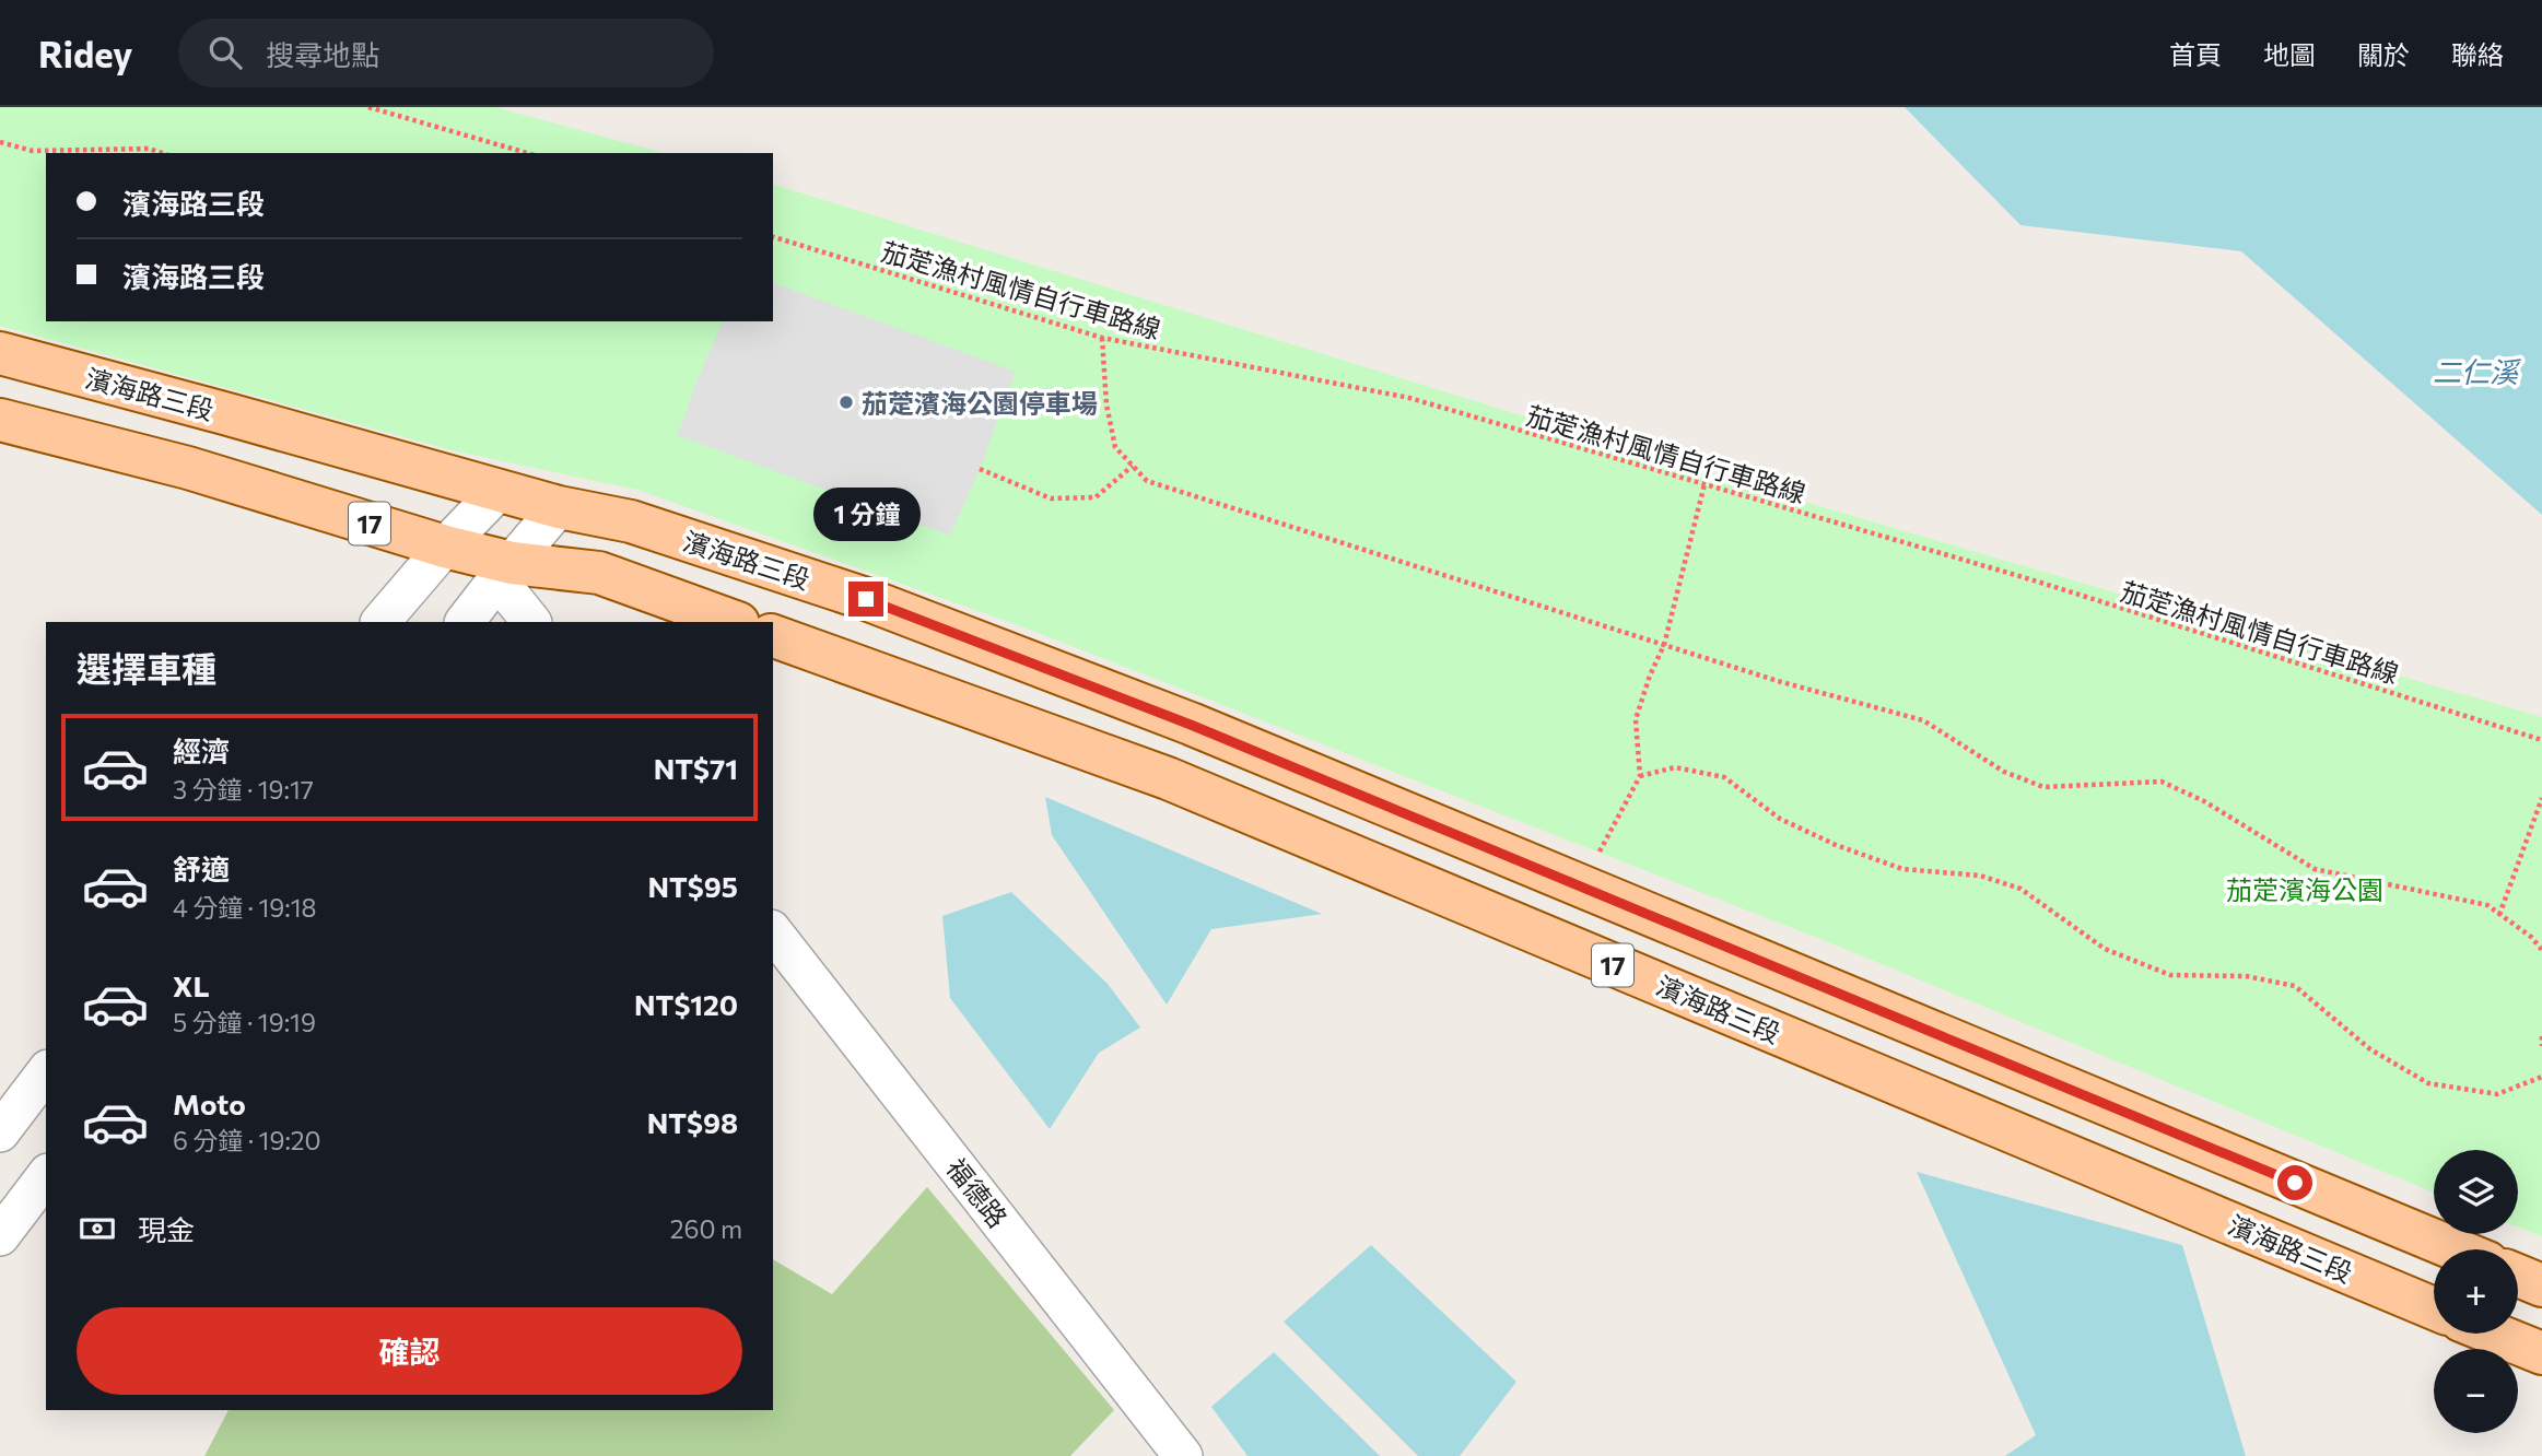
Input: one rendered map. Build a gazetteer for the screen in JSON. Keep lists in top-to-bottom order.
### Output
{
  "streets": {
    "main road": ["濱海路三段", "17"],
    "street": ["福德路"],
    "path": ["茄萣漁村風情自行車路線"]
  },
  "water": ["二仁溪"],
  "parks": ["茄萣濱海公園"],
  "places": ["茄萣濱海公園停車場"],
  "page": {
    "header": "Ridey",
    "search": "搜尋地點",
    "nav": [
      "首頁",
      "地圖",
      "關於",
      "聯絡"
    ],
    "banner": ["濱海路三段", "濱海路三段"],
    "bubble": "1 分鐘",
    "heading": "選擇車種",
    "list": [
      {
        "name": "經濟",
        "note": "3 分鐘 · 19:17",
        "value": "NT$71"
      },
      {
        "name": "舒適",
        "note": "4 分鐘 · 19:18",
        "value": "NT$95"
      },
      {
        "name": "XL",
        "note": "5 分鐘 · 19:19",
        "value": "NT$120"
      },
      {
        "name": "Moto",
        "note": "6 分鐘 · 19:20",
        "value": "NT$98"
      }
    ],
    "map_buttons": ["+", "−"],
    "pay": ["現金", "260 m"],
    "buttons": "確認"
  }
}
